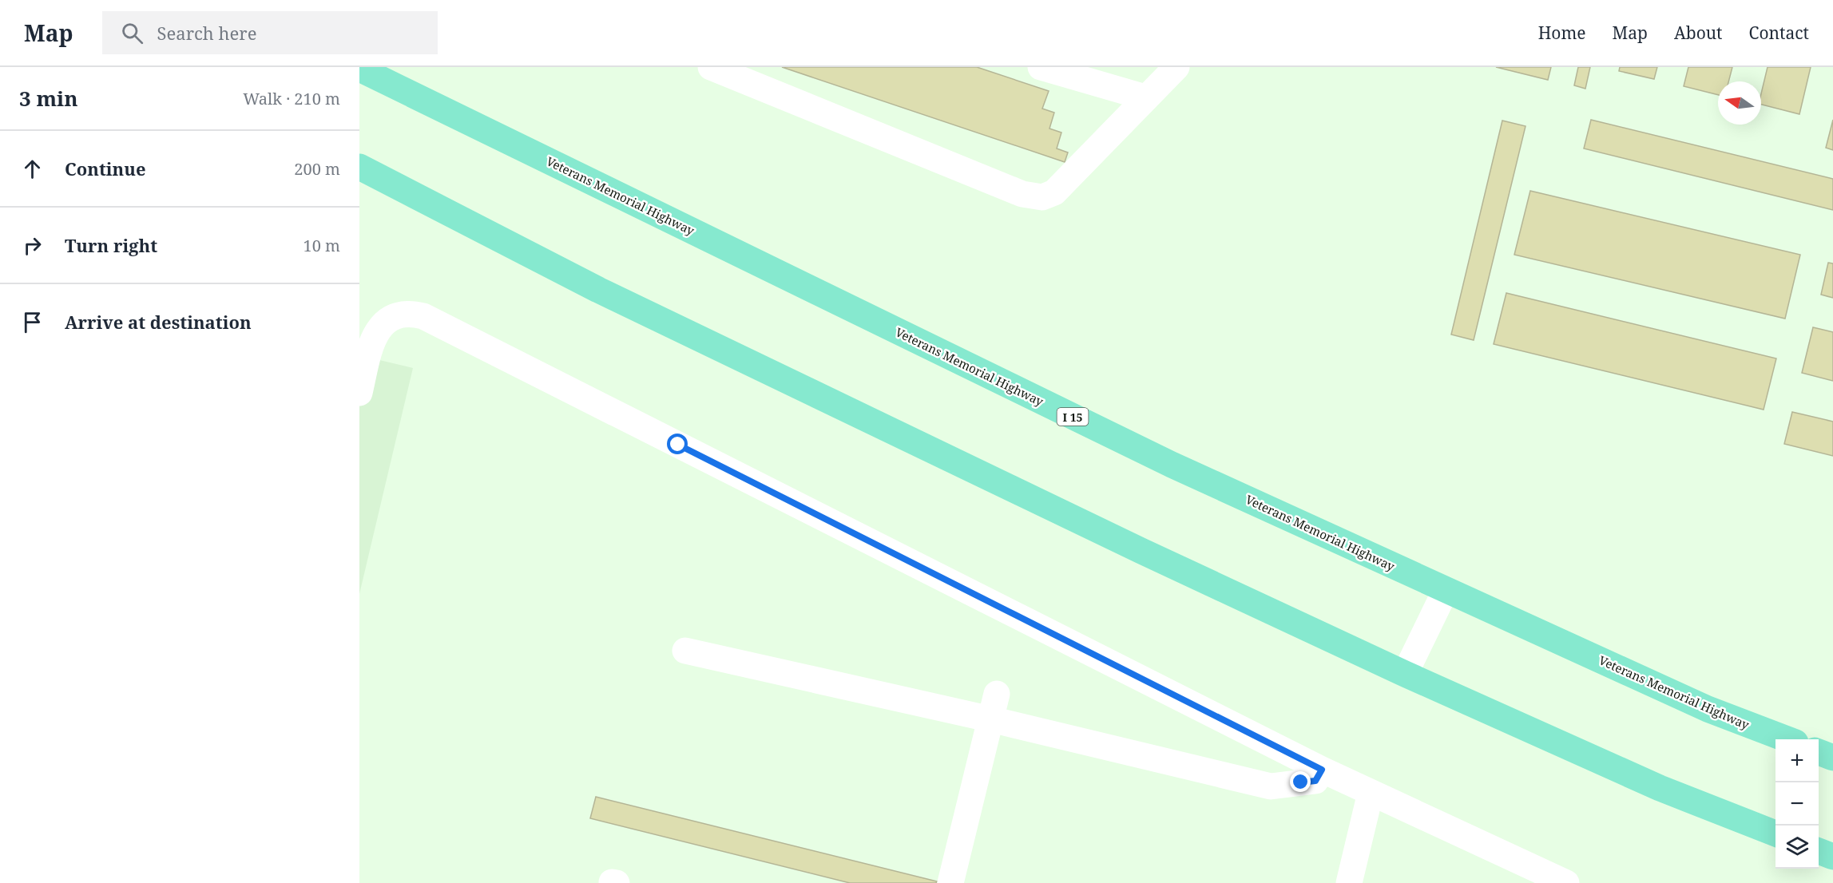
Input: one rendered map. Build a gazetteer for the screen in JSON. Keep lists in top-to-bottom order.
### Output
{
  "streets": {
    "highway": ["Veterans Memorial Highway", "I 15"]
  },
  "north": "left",
  "page": {
    "header": "Map",
    "search": "Search here",
    "nav": [
      "Home",
      "Map",
      "About",
      "Contact"
    ],
    "heading": ["3 min", "Walk · 210 m"],
    "list": [
      ["Continue", "200 m"],
      ["Turn right", "10 m"],
      "Arrive at destination"
    ],
    "map_buttons": ["+", "−"]
  }
}
